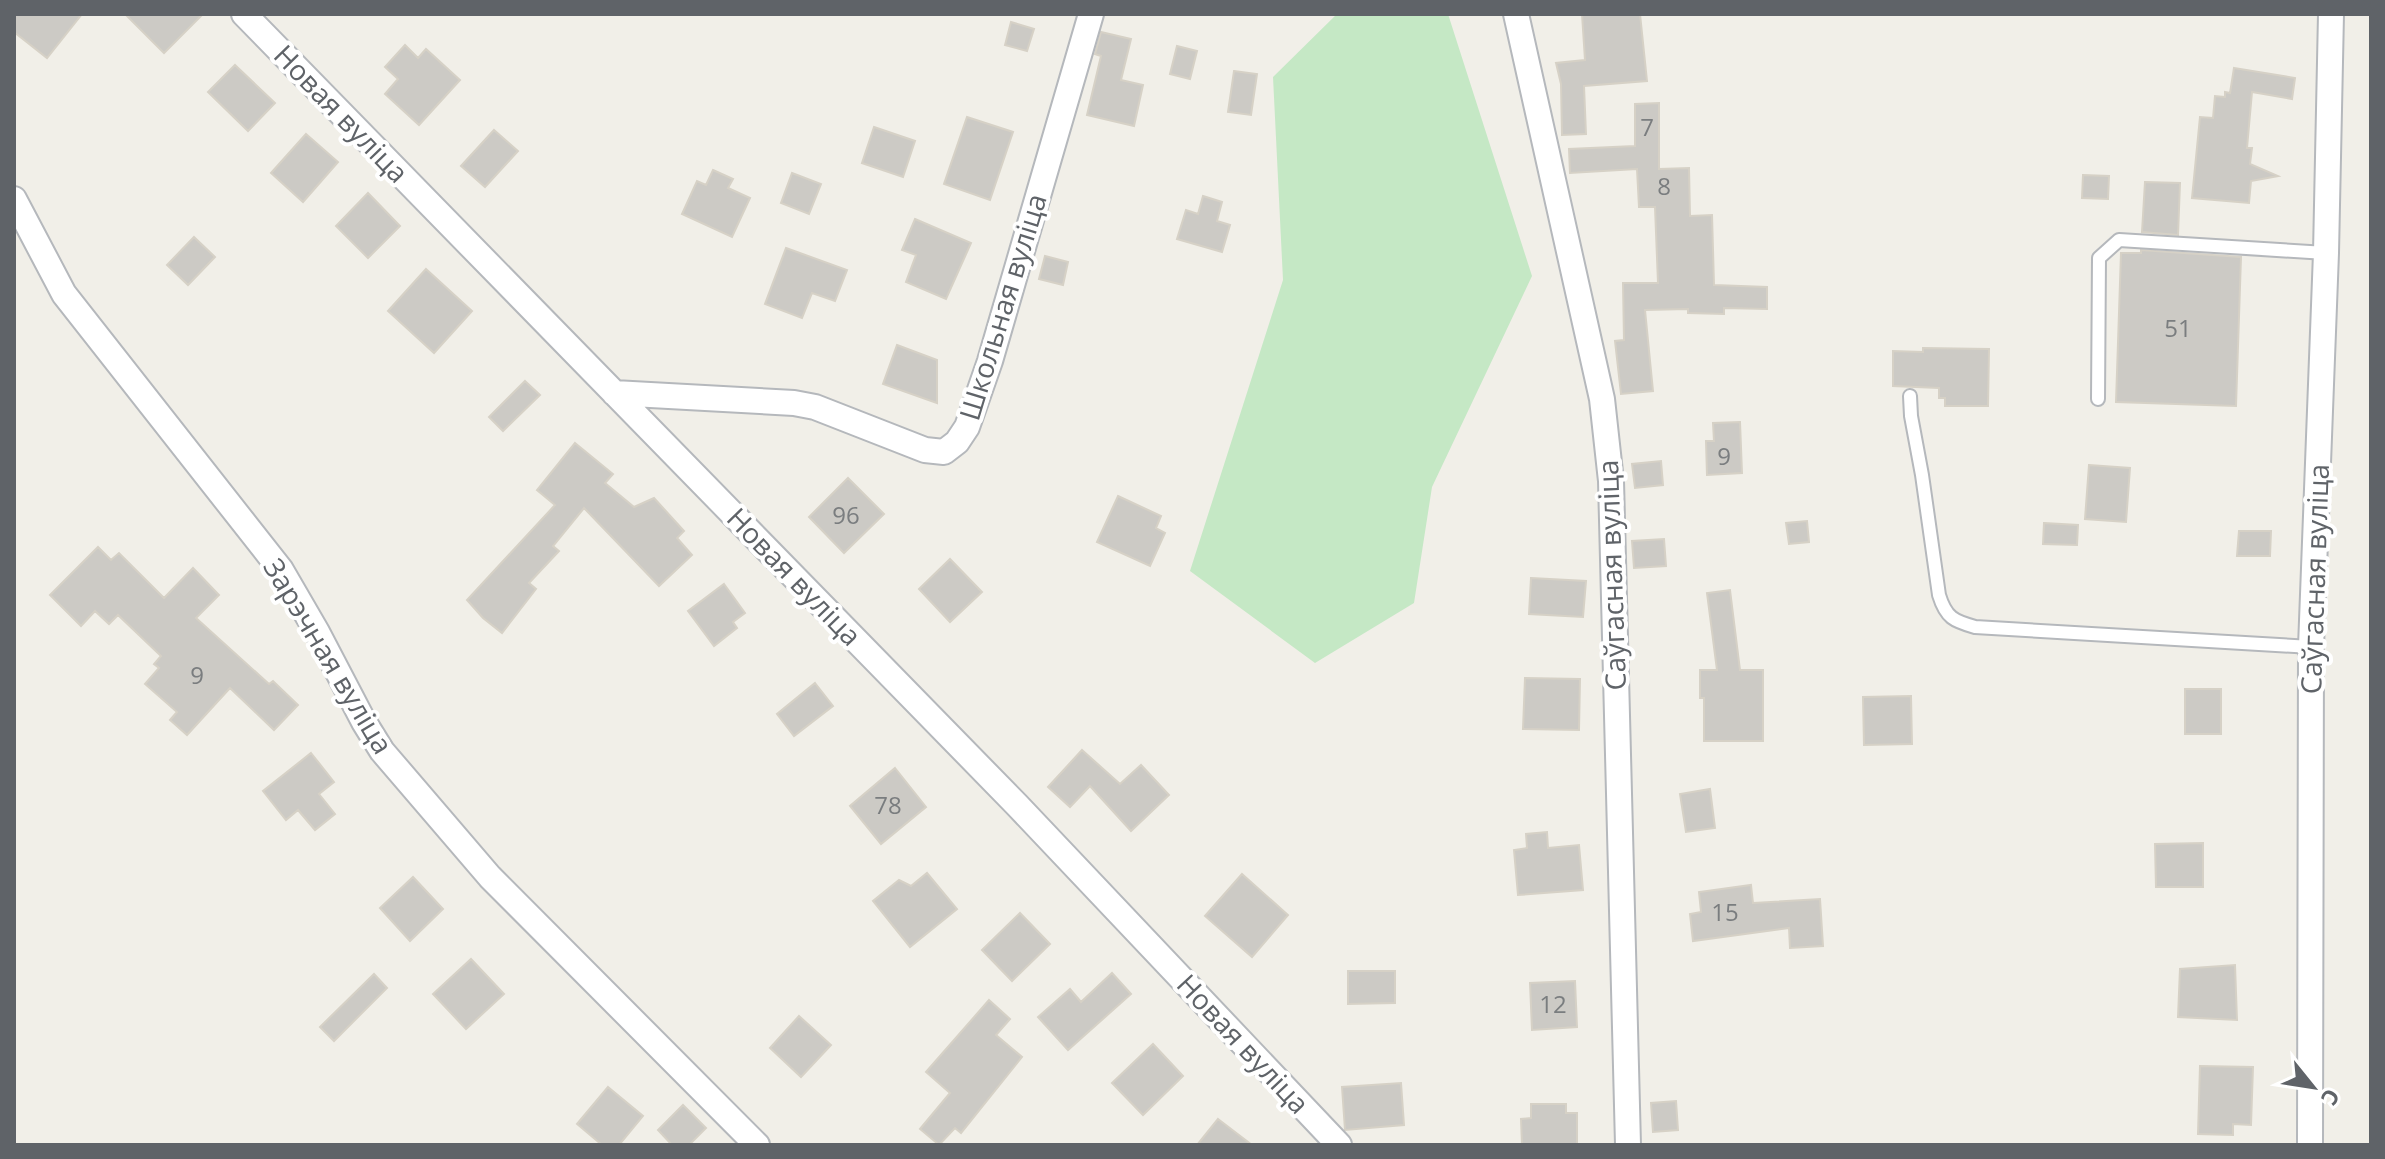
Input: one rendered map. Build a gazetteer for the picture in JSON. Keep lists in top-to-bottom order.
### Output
{
  "streets": {
    "street": [
      "Новая вуліца",
      "Школьная вуліца",
      "Саўгасная вуліца",
      "Зарэчная вуліца"
    ]
  },
  "crossings": [
    ["Новая вуліца", "Школьная вуліца"]
  ],
  "house_numbers": [
    "7",
    "8",
    "51",
    "9",
    "96",
    "9",
    "78",
    "15",
    "12"
  ],
  "north": "bottom right"
}
